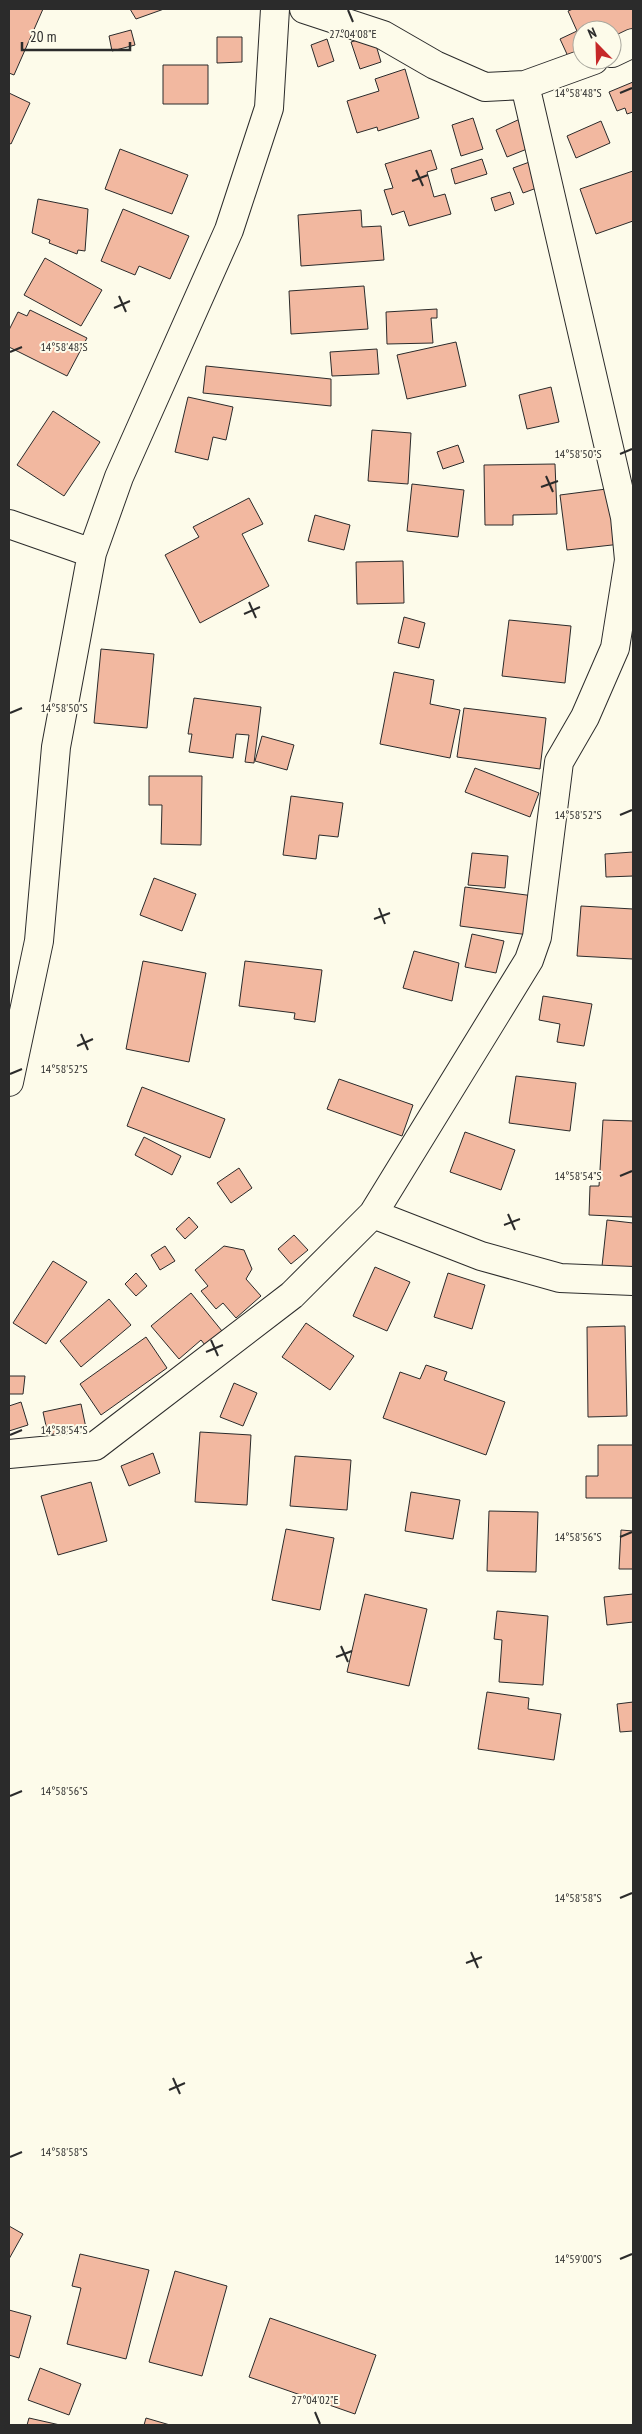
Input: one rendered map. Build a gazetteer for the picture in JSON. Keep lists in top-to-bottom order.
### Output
{
  "scale_bar": "20 m",
  "north": "top left",
  "coordinates": [
    "27°04'08\"E",
    "14°58'48\"S",
    "14°58'50\"S",
    "14°58'52\"S",
    "14°58'54\"S",
    "14°58'56\"S",
    "14°58'58\"S",
    "14°59'00\"S",
    "27°04'02\"E"
  ]
}
